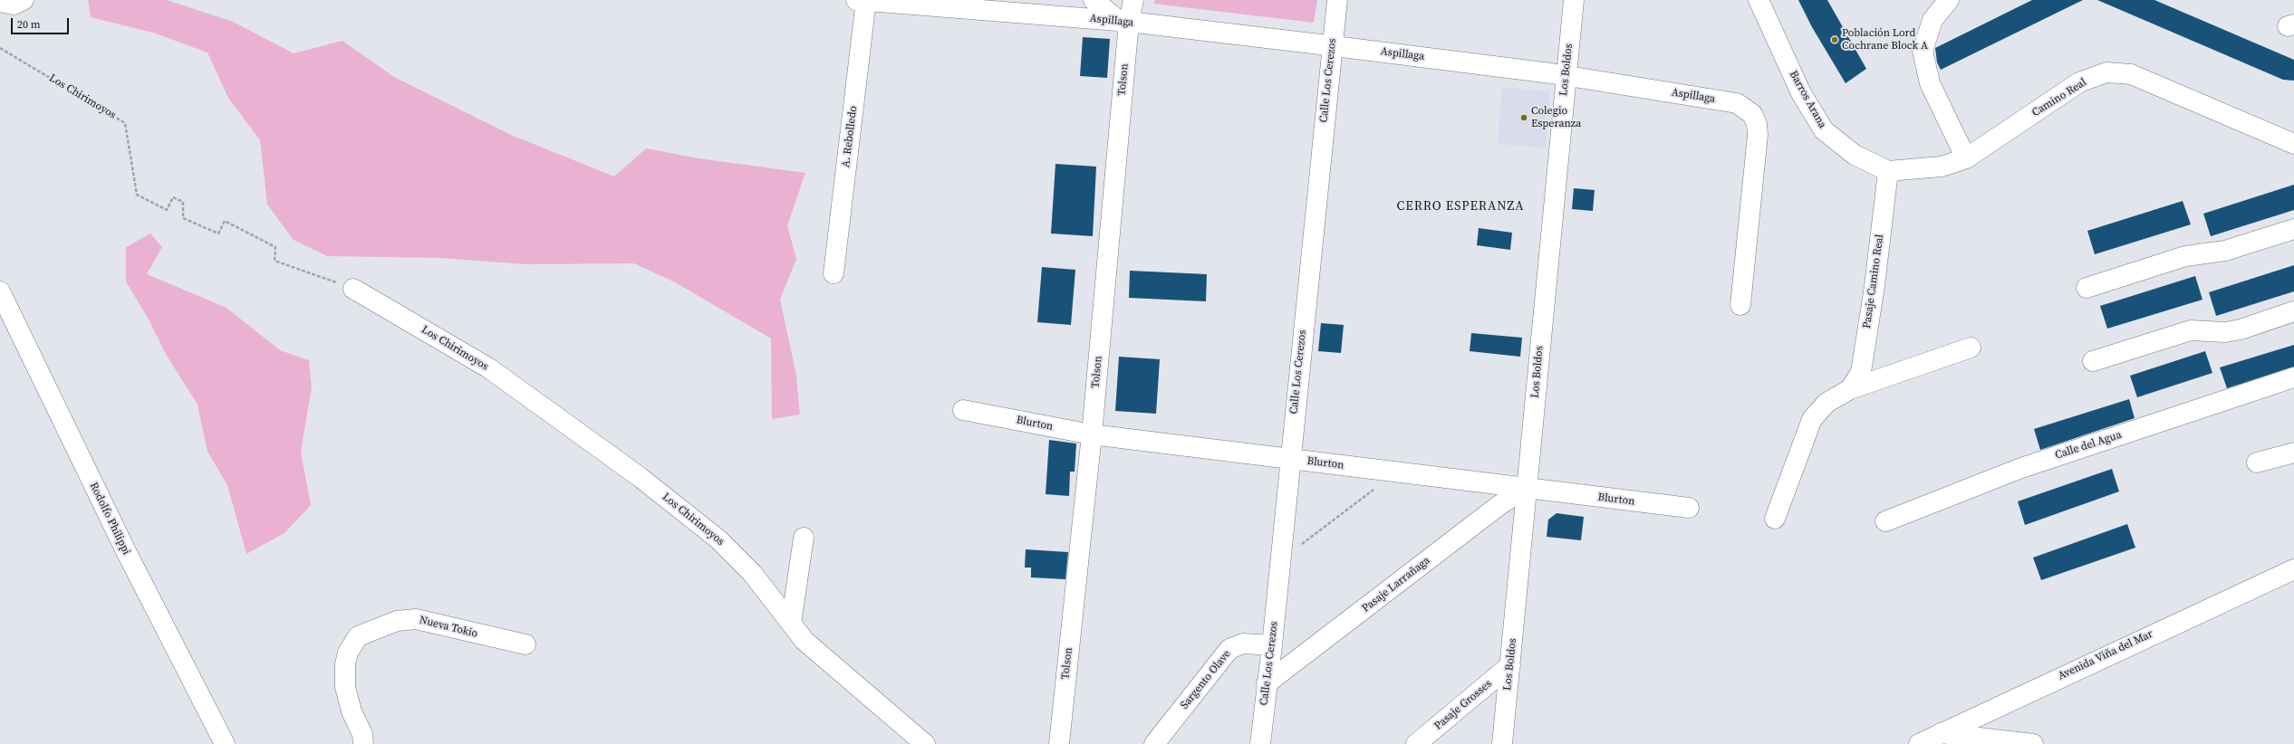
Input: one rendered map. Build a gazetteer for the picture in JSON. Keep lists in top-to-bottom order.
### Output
{
  "streets": {
    "street": [
      "Aspillaga",
      "Los Boldos",
      "Tolson",
      "Calle Los Cerezos",
      "Los Chirimoyos",
      "Camino Real",
      "Barros Arana",
      "A. Rebolledo",
      "Pasaje Camino Real",
      "Blurton",
      "Calle del Agua",
      "Rodolfo Philippi",
      "Pasaje Larrañaga",
      "Nueva Tokio",
      "Avenida Viña del Mar",
      "Sargento Olave",
      "Pasaje Grosses"
    ]
  },
  "crossings": [
    ["Aspillaga", "Los Boldos"],
    ["Aspillaga", "Tolson"],
    ["Aspillaga", "Calle Los Cerezos"],
    ["Aspillaga", "A. Rebolledo"],
    ["Los Boldos", "Blurton"],
    ["Los Boldos", "Pasaje Larrañaga"],
    ["Los Boldos", "Pasaje Grosses"],
    ["Tolson", "Blurton"],
    ["Calle Los Cerezos", "Blurton"],
    ["Calle Los Cerezos", "Pasaje Larrañaga"],
    ["Calle Los Cerezos", "Sargento Olave"],
    ["Camino Real", "Barros Arana"],
    ["Camino Real", "Pasaje Camino Real"],
    ["Barros Arana", "Pasaje Camino Real"],
    ["Blurton", "Pasaje Larrañaga"]
  ],
  "districts": ["CERRO ESPERANZA"],
  "places": ["Población Lord Cochrane Block A", "Colegio Esperanza"],
  "scale_bar": "20 m"
}
